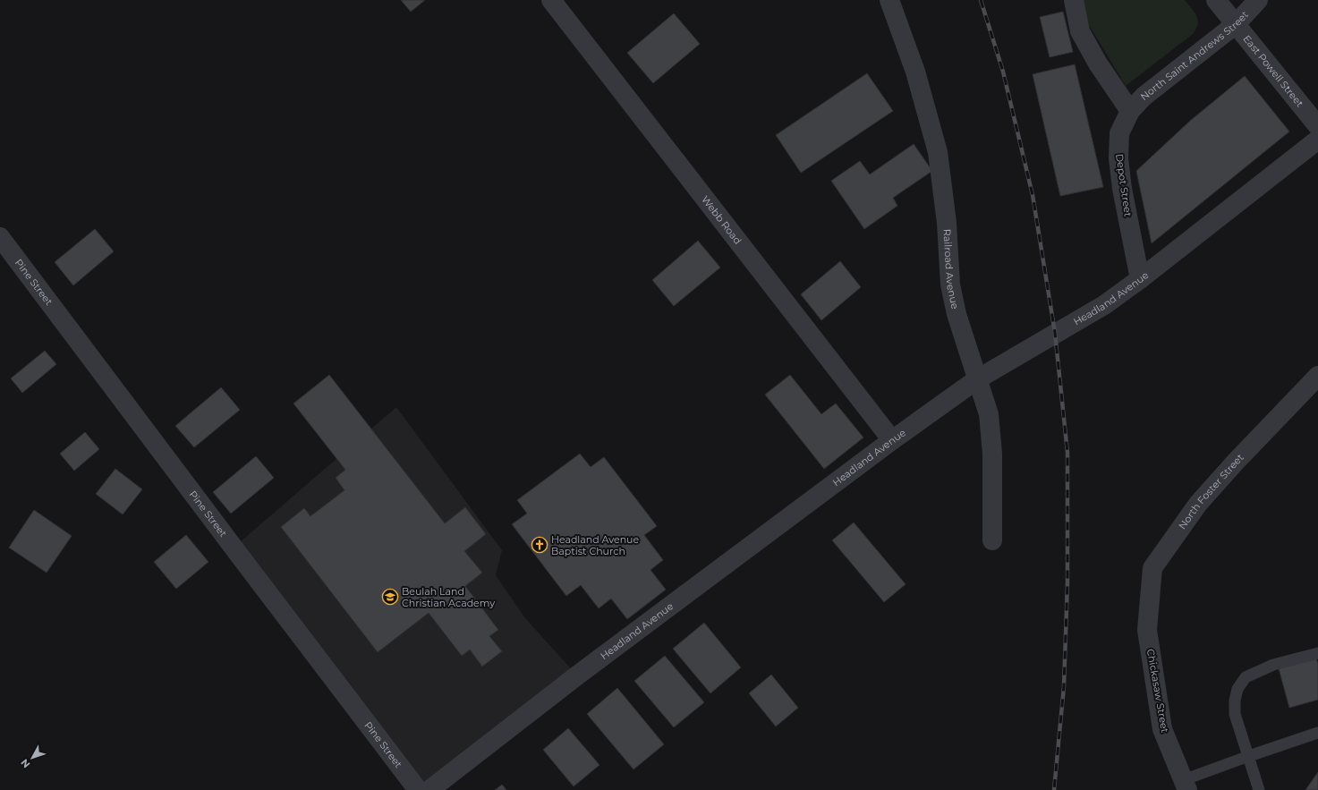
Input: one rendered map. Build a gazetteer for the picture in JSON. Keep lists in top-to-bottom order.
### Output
{
  "streets": {
    "street": [
      "North Saint Andrews Street",
      "East Powell Street",
      "Depot Street",
      "Webb Road",
      "Railroad Avenue",
      "Pine Street",
      "Headland Avenue",
      "North Foster Street",
      "Chickasaw Street"
    ]
  },
  "crossings": [
    ["North Saint Andrews Street", "East Powell Street"],
    ["North Saint Andrews Street", "Depot Street"],
    ["Depot Street", "Headland Avenue"],
    ["Webb Road", "Headland Avenue"],
    ["Railroad Avenue", "Headland Avenue"],
    ["North Foster Street", "Chickasaw Street"]
  ],
  "places": {
    "church": ["Headland Avenue Baptist Church"],
    "school or university": ["Beulah Land Christian Academy"]
  },
  "north": "bottom left"
}
